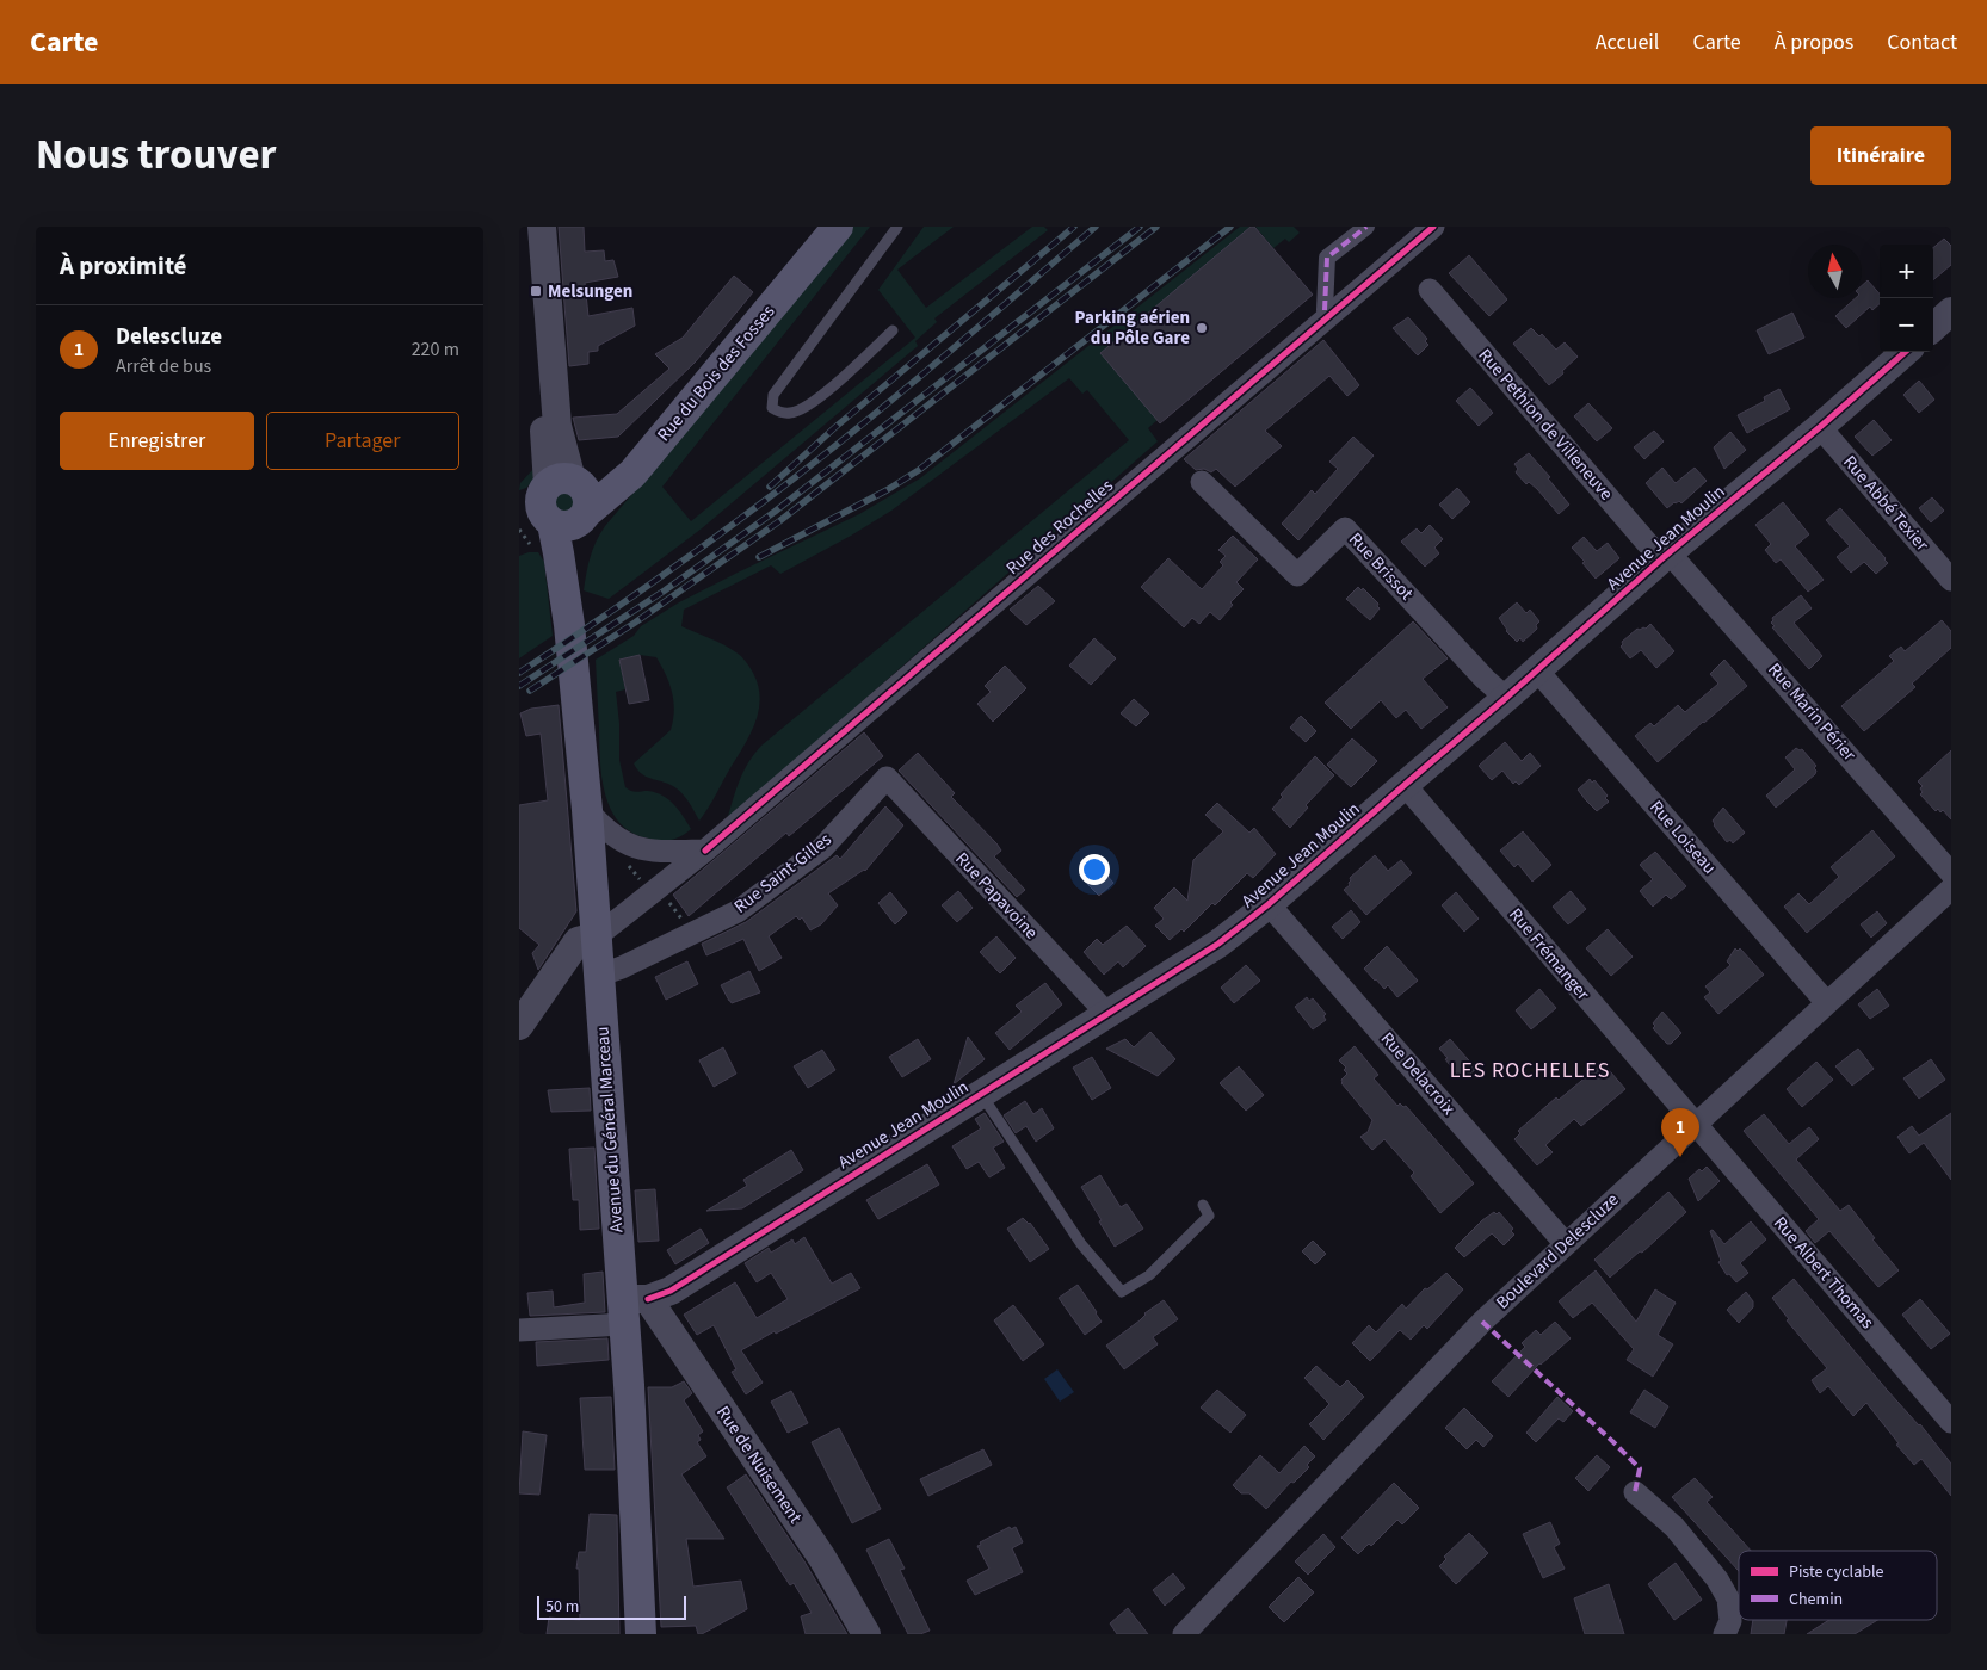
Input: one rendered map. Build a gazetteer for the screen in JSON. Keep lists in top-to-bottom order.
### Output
{
  "streets": {
    "main road": ["Rue du Bois des Fosses", "Avenue du Général Marceau"],
    "street": [
      "Rue Pethion de Villeneuve",
      "Rue Abbé Texier",
      "Rue des Rochelles",
      "Avenue Jean Moulin",
      "Rue Brissot",
      "Rue Marin Périer",
      "Rue Loiseau",
      "Rue Saint-Gilles",
      "Rue Papavoine",
      "Rue Frémanger",
      "Rue Delacroix",
      "Boulevard Delescluze",
      "Rue Albert Thomas",
      "Rue de Nuisement"
    ]
  },
  "crossings": [
    ["Rue du Bois des Fosses", "Avenue du Général Marceau"],
    ["Rue Pethion de Villeneuve", "Avenue Jean Moulin"],
    ["Rue Pethion de Villeneuve", "Rue Marin Périer"],
    ["Rue Abbé Texier", "Avenue Jean Moulin"],
    ["Rue des Rochelles", "Avenue du Général Marceau"],
    ["Avenue Jean Moulin", "Rue Brissot"],
    ["Avenue Jean Moulin", "Rue Marin Périer"],
    ["Avenue Jean Moulin", "Rue Loiseau"],
    ["Avenue Jean Moulin", "Rue Papavoine"],
    ["Avenue Jean Moulin", "Rue Frémanger"],
    ["Avenue Jean Moulin", "Rue Delacroix"],
    ["Avenue Jean Moulin", "Avenue du Général Marceau"],
    ["Avenue Jean Moulin", "Rue de Nuisement"],
    ["Rue Loiseau", "Boulevard Delescluze"],
    ["Rue Saint-Gilles", "Rue Papavoine"],
    ["Rue Saint-Gilles", "Avenue du Général Marceau"],
    ["Rue Frémanger", "Boulevard Delescluze"],
    ["Rue Frémanger", "Rue Albert Thomas"],
    ["Rue Delacroix", "Boulevard Delescluze"],
    ["Avenue du Général Marceau", "Rue de Nuisement"],
    ["Boulevard Delescluze", "Rue Albert Thomas"]
  ],
  "districts": ["LES ROCHELLES"],
  "places": {
    "transit": ["Melsungen"],
    "other": ["Parking aérien du Pôle Gare"]
  },
  "legend": ["Piste cyclable", "Chemin"],
  "scale_bar": "50 m",
  "north": "top",
  "page": {
    "header": "Carte",
    "nav": [
      "Accueil",
      "Carte",
      "À propos",
      "Contact"
    ],
    "title": "Nous trouver",
    "buttons": [
      "Itinéraire",
      ["Enregistrer", "Partager"]
    ],
    "heading": "À proximité",
    "map_buttons": ["+", "−"],
    "list": [
      {
        "mark": "1",
        "name": "Delescluze",
        "note": "Arrêt de bus",
        "value": "220 m"
      }
    ],
    "pins": "1",
    "scale": "50 m"
  }
}
